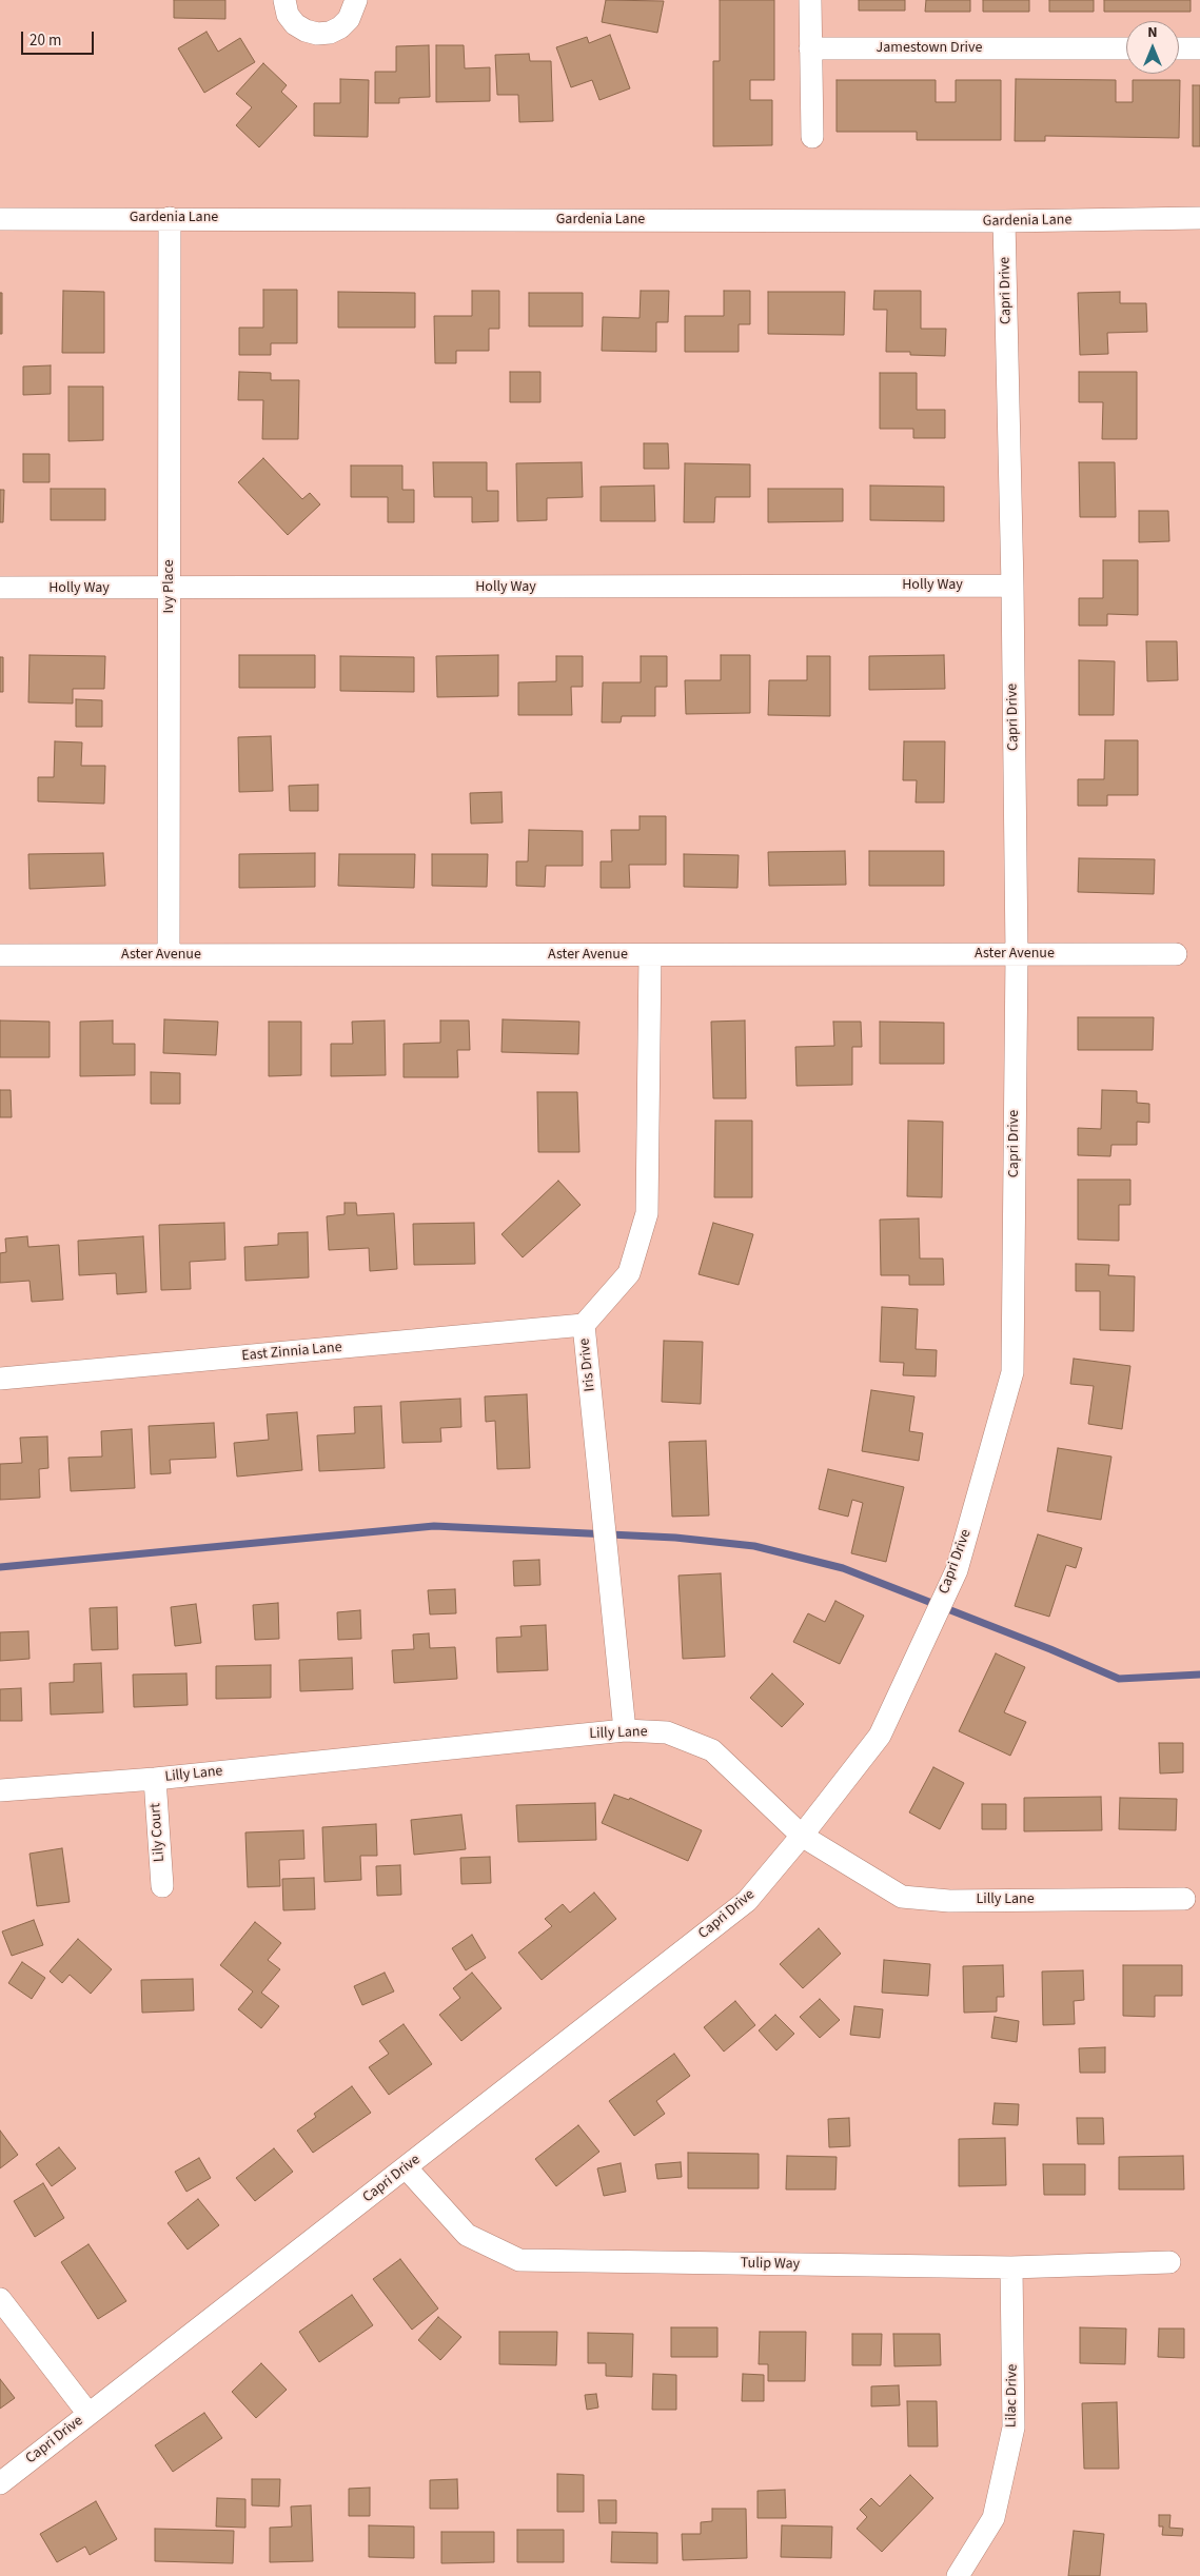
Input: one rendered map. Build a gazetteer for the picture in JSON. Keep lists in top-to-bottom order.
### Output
{
  "streets": {
    "street": [
      "Jamestown Drive",
      "Gardenia Lane",
      "Capri Drive",
      "Holly Way",
      "Ivy Place",
      "Aster Avenue",
      "East Zinnia Lane",
      "Iris Drive",
      "Lilly Lane",
      "Lily Court",
      "Tulip Way",
      "Lilac Drive"
    ]
  },
  "crossings": [
    ["Gardenia Lane", "Capri Drive"],
    ["Gardenia Lane", "Ivy Place"],
    ["Capri Drive", "Holly Way"],
    ["Capri Drive", "Aster Avenue"],
    ["Capri Drive", "Lilly Lane"],
    ["Capri Drive", "Tulip Way"],
    ["Holly Way", "Ivy Place"],
    ["Ivy Place", "Aster Avenue"],
    ["Aster Avenue", "Iris Drive"],
    ["East Zinnia Lane", "Iris Drive"],
    ["Iris Drive", "Lilly Lane"],
    ["Lilly Lane", "Lily Court"],
    ["Tulip Way", "Lilac Drive"]
  ],
  "scale_bar": "20 m",
  "north": "top"
}
